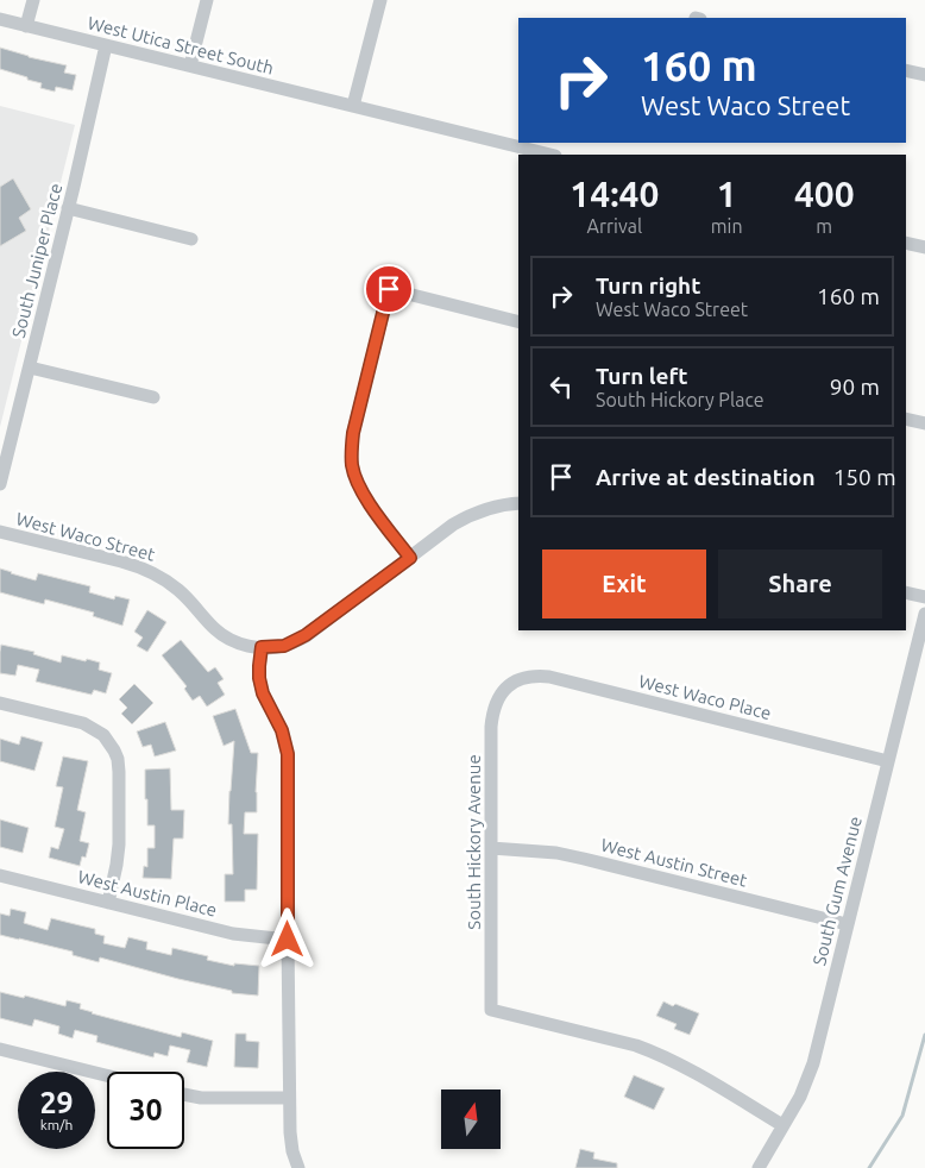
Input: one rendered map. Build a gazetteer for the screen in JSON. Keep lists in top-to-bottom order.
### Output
{
  "streets": {
    "street": [
      "West Utica Street South",
      "South Juniper Place",
      "West Waco Street",
      "West Waco Place",
      "South Hickory Avenue",
      "West Austin Street",
      "South Gum Avenue",
      "West Austin Place"
    ]
  },
  "crossings": [
    ["West Utica Street South", "South Juniper Place"],
    ["West Waco Place", "South Hickory Avenue"],
    ["West Waco Place", "South Gum Avenue"],
    ["South Hickory Avenue", "West Austin Street"],
    ["South Hickory Avenue", "South Gum Avenue"],
    ["West Austin Street", "South Gum Avenue"]
  ],
  "north": "top",
  "page": {
    "turn": ["160 m", "West Waco Street"],
    "eta": [
      "14:40",
      "Arrival",
      "1",
      "min",
      "400",
      "m"
    ],
    "list": [
      {
        "name": "Turn right",
        "note": "West Waco Street",
        "value": "160 m"
      },
      {
        "name": "Turn left",
        "note": "South Hickory Place",
        "value": "90 m"
      },
      {
        "name": "Arrive at destination",
        "value": "150 m"
      }
    ],
    "buttons": ["Exit", "Share"],
    "speed": "29 km/h",
    "limit": "30"
  }
}
